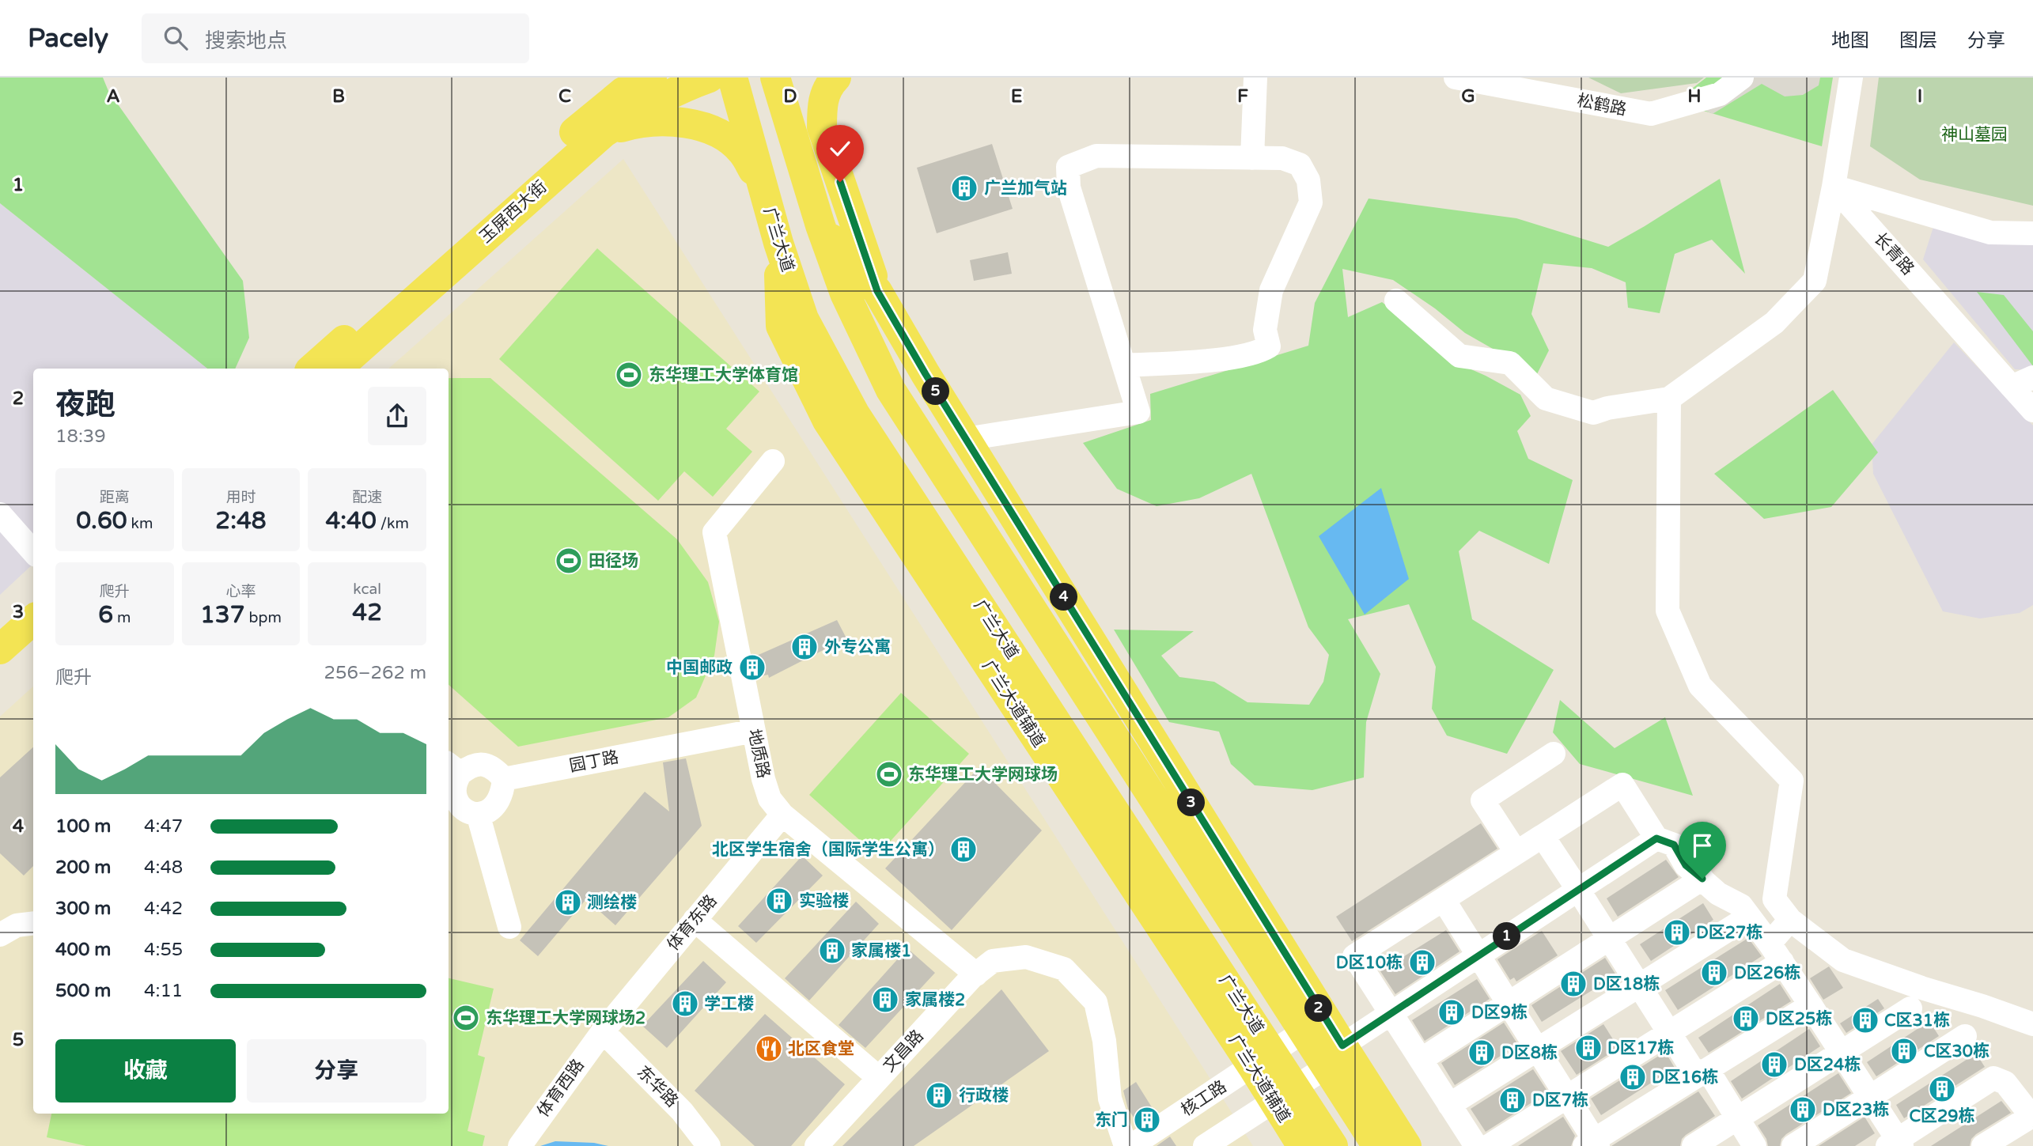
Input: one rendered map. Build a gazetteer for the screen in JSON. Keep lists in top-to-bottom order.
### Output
{
  "streets": {
    "main road": ["玉屏西大街", "广兰大道", "广兰大道辅道"],
    "street": [
      "松鹤路",
      "长青路",
      "地质路",
      "园丁路",
      "体育东路",
      "文昌路",
      "东华路",
      "体育西路",
      "核工路"
    ]
  },
  "crossings": [
    ["广兰大道", "广兰大道辅道"],
    ["广兰大道辅道", "核工路"],
    ["地质路", "园丁路"],
    ["地质路", "体育东路"],
    ["地质路", "文昌路"],
    ["体育东路", "东华路"],
    ["体育东路", "体育西路"],
    ["东华路", "体育西路"]
  ],
  "parks": ["神山墓园"],
  "places": {
    "building": [
      "广兰加气站",
      "外专公寓",
      "中国邮政",
      "北区学生宿舍（国际学生公寓）",
      "实验楼",
      "测绘楼",
      "D区27栋",
      "家属楼1",
      "D区10栋",
      "D区26栋",
      "D区18栋",
      "家属楼2",
      "学工楼",
      "D区9栋",
      "D区25栋",
      "C区31栋",
      "D区17栋",
      "C区30栋",
      "D区8栋",
      "D区24栋",
      "D区16栋",
      "C区29栋",
      "行政楼",
      "D区7栋",
      "D区23栋",
      "东门"
    ],
    "sports": [
      "东华理工大学体育馆",
      "田径场",
      "东华理工大学网球场",
      "东华理工大学网球场2"
    ],
    "restaurant": ["北区食堂"]
  },
  "page": {
    "header": "Pacely",
    "search": "搜索地点",
    "nav": ["地图", "图层", "分享"],
    "heading": ["夜跑", "18:39"],
    "pins": [
      "5",
      "4",
      "3",
      "1",
      "2"
    ],
    "stats": [
      ["距离", "0.60 km"],
      ["用时", "2:48"],
      ["配速", "4:40 /km"],
      ["爬升", "6 m"],
      ["心率", "137 bpm"],
      ["kcal", "42"]
    ],
    "chart": ["爬升", "256–262 m"],
    "list": [
      {
        "name": "100 m",
        "note": "4:47"
      },
      {
        "name": "200 m",
        "note": "4:48"
      },
      {
        "name": "300 m",
        "note": "4:42"
      },
      {
        "name": "400 m",
        "note": "4:55"
      },
      {
        "name": "500 m",
        "note": "4:11"
      }
    ],
    "buttons": ["收藏", "分享"]
  },
  "grid": {
    "columns": [
      "A",
      "B",
      "C",
      "D",
      "E",
      "F",
      "G",
      "H",
      "I"
    ],
    "rows": [
      "1",
      "2",
      "3",
      "4",
      "5"
    ]
  }
}
